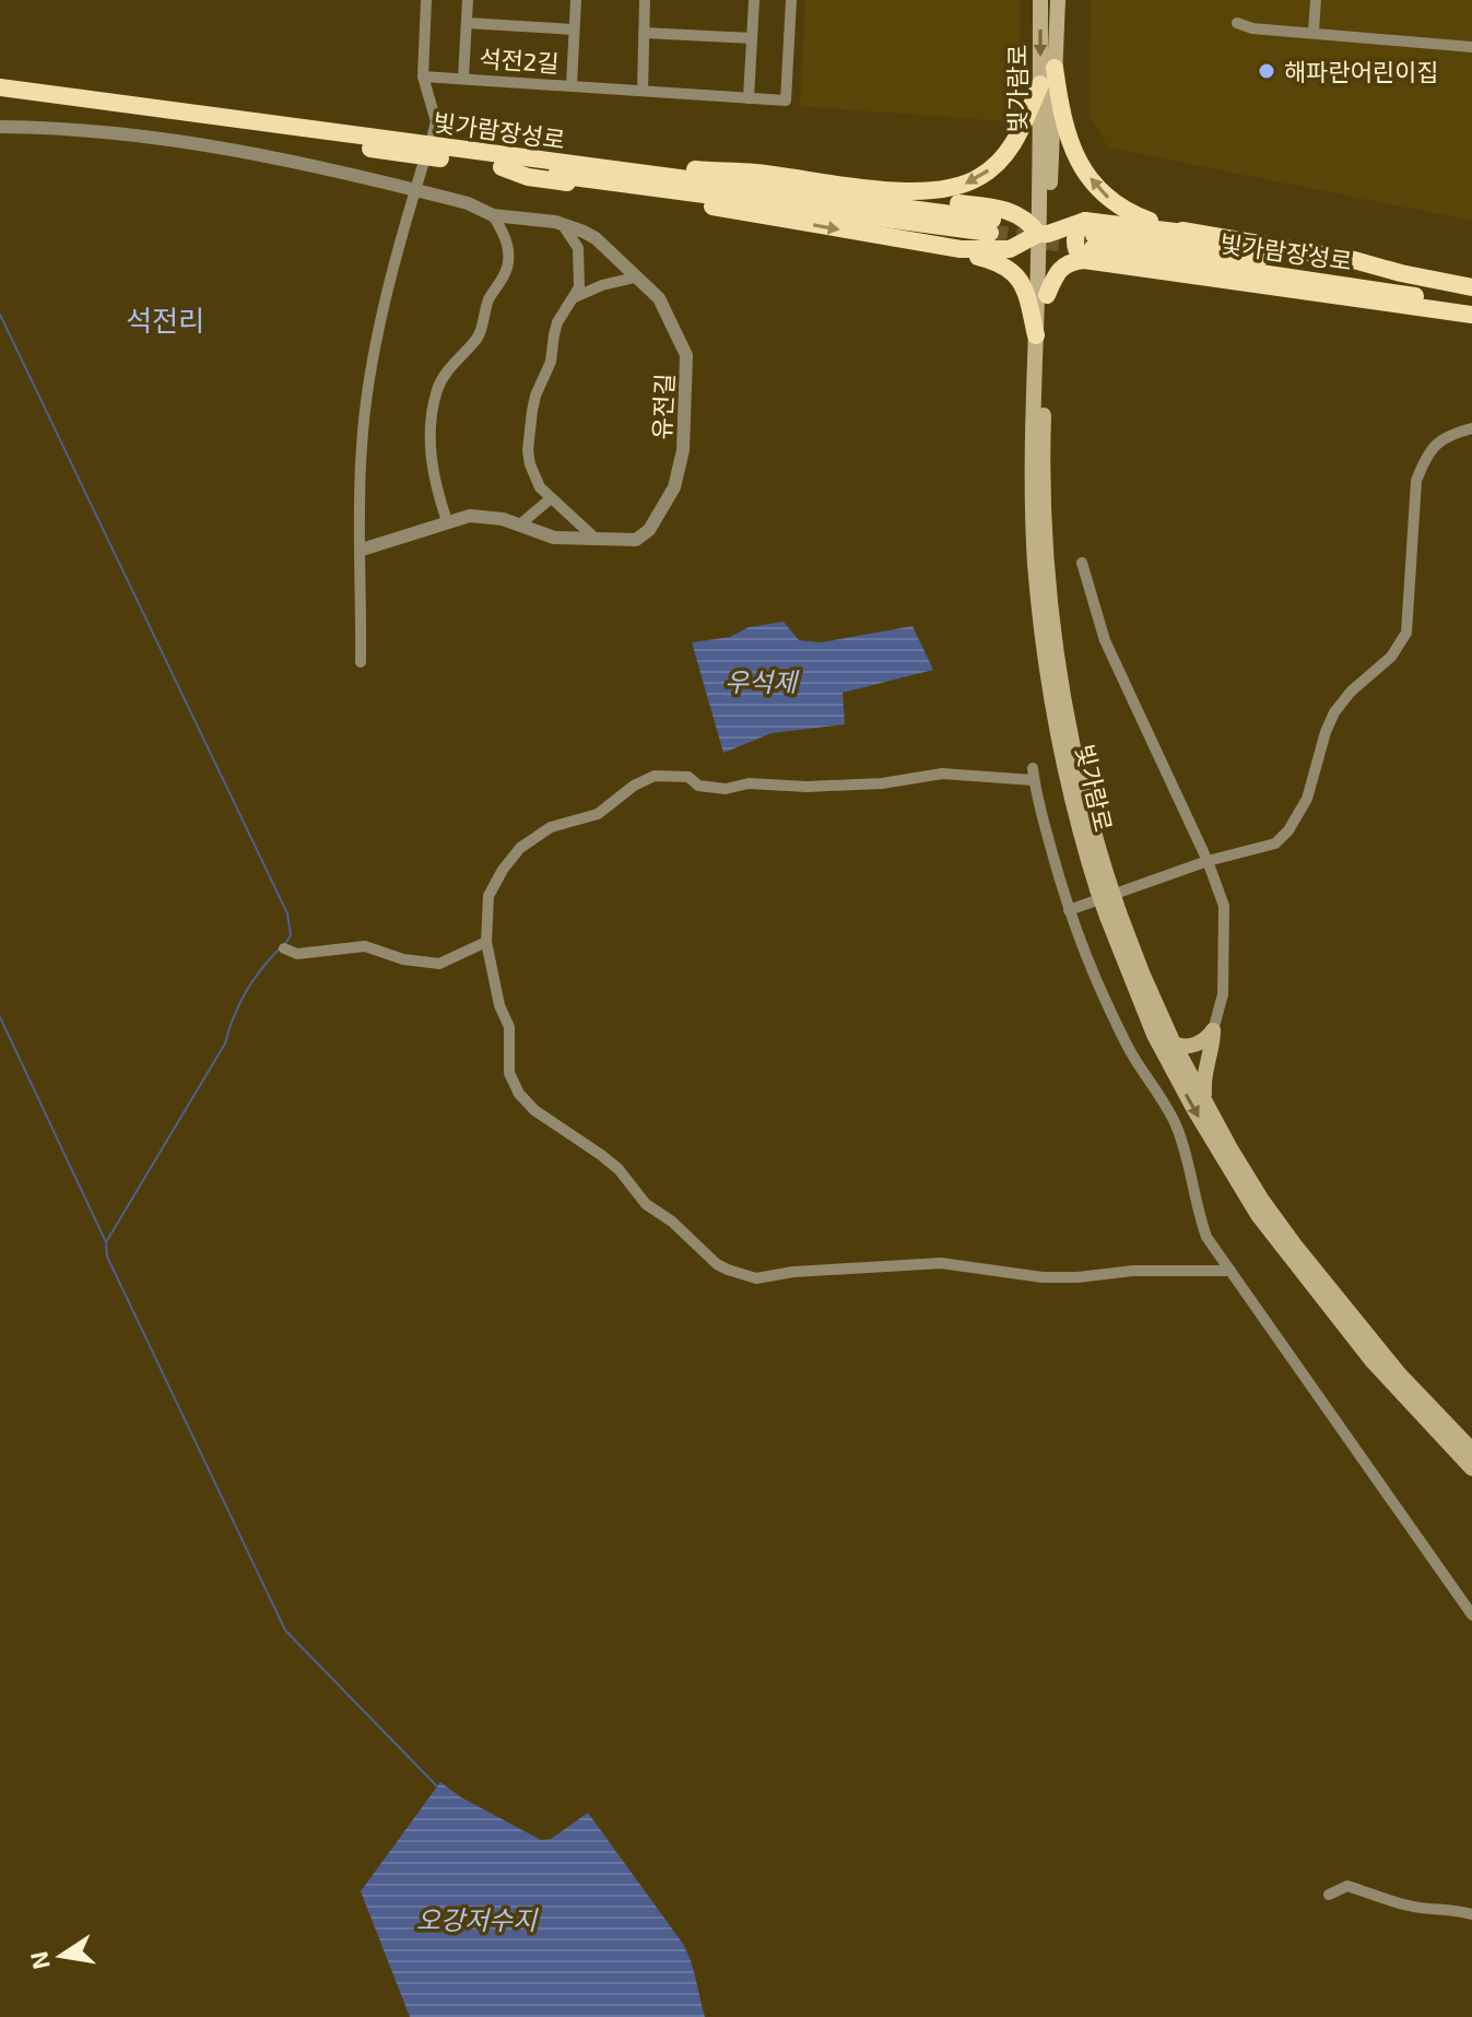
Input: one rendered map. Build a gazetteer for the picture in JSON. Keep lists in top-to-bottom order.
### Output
{
  "streets": {
    "highway": ["빛가람장성로"],
    "main road": ["빛가람로"],
    "street": ["석전2길", "유전길"]
  },
  "districts": ["석전리"],
  "water": ["우석제", "오강저수지"],
  "places": ["해파란어린이집"],
  "north": "left"
}
